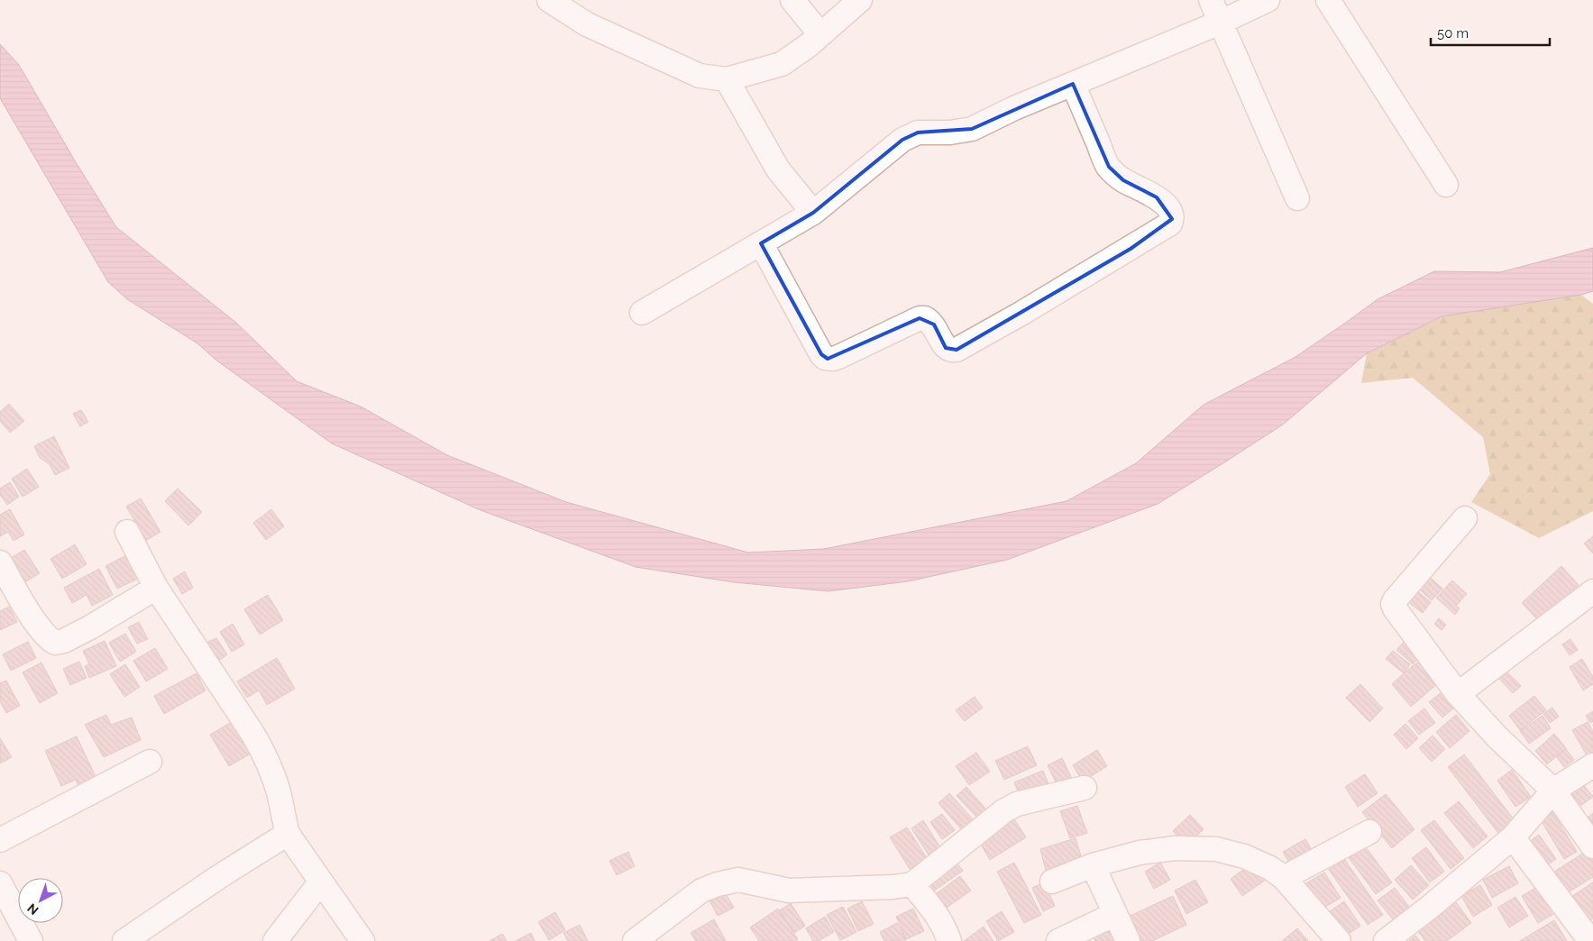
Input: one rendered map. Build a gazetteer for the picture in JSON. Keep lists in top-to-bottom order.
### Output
{
  "scale_bar": "50 m",
  "north": "bottom left"
}
